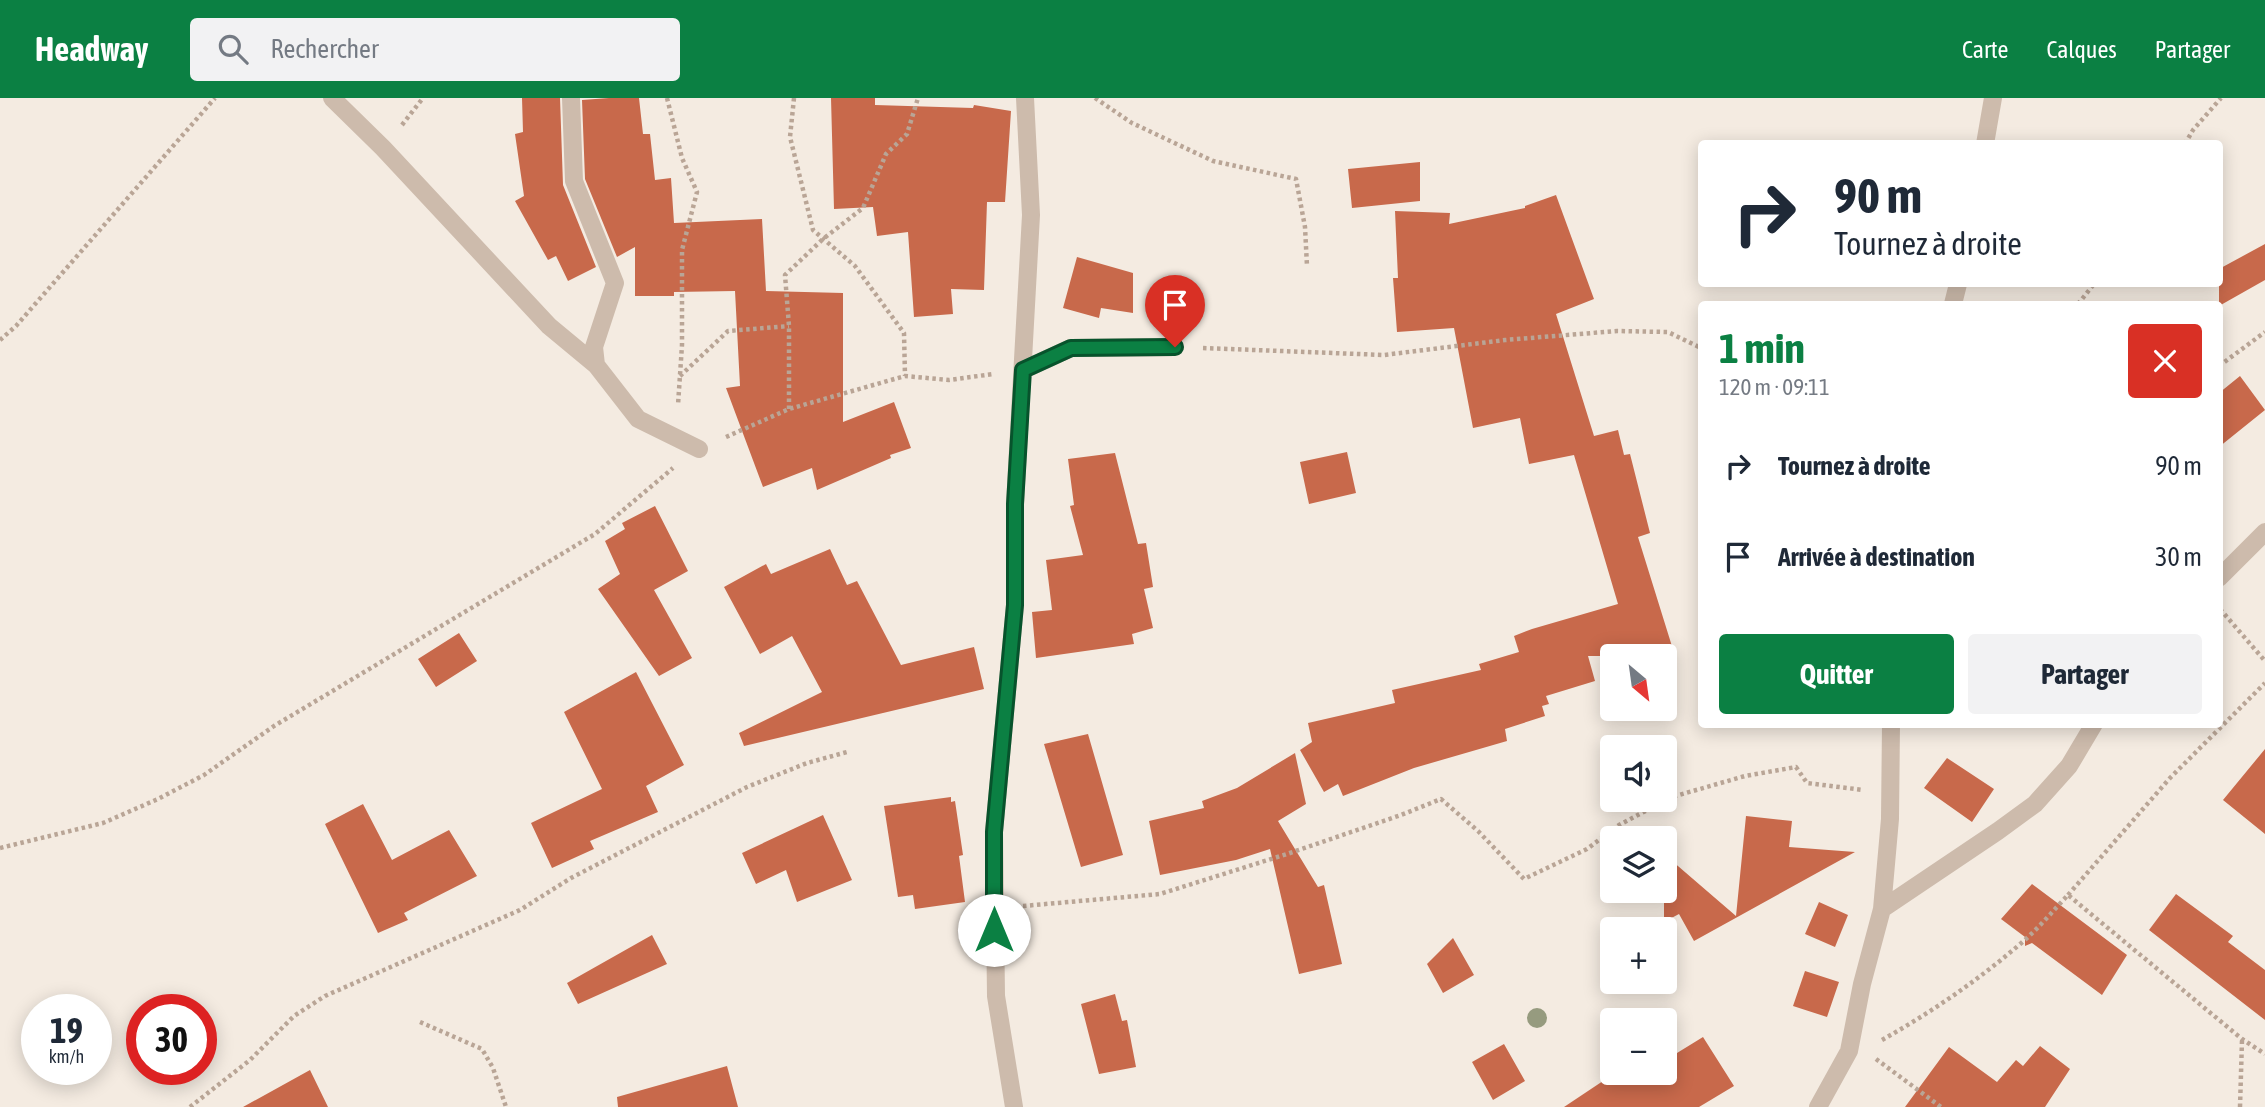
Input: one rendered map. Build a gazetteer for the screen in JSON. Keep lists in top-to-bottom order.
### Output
{
  "north": "bottom right",
  "page": {
    "header": "Headway",
    "search": "Rechercher",
    "nav": ["Carte", "Calques", "Partager"],
    "turn": ["90 m", "Tournez à droite"],
    "heading": ["1 min", "120 m · 09:11"],
    "list": [
      {
        "name": "Tournez à droite",
        "value": "90 m"
      },
      {
        "name": "Arrivée à destination",
        "value": "30 m"
      }
    ],
    "buttons": ["Quitter", "Partager"],
    "map_buttons": ["+", "−"],
    "speed": "19 km/h",
    "limit": "30"
  }
}
